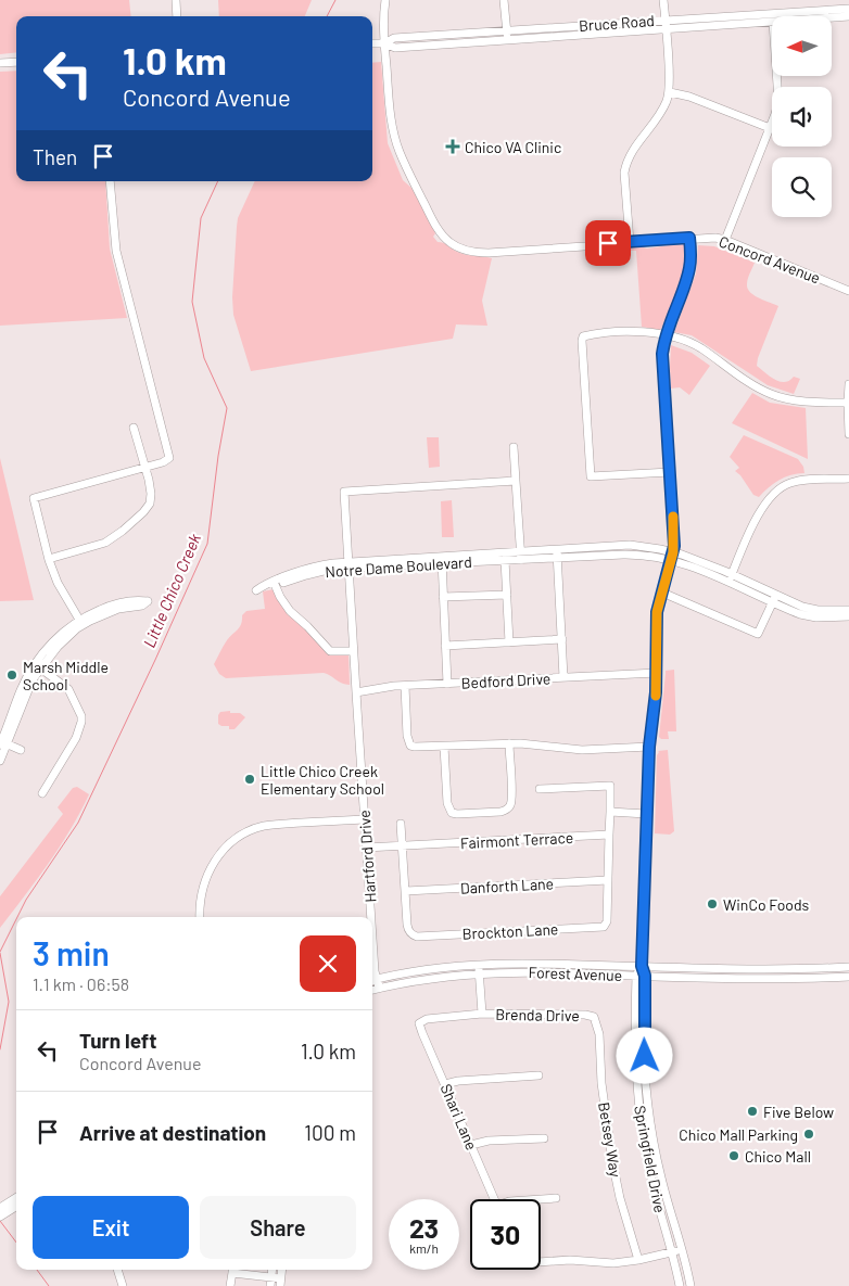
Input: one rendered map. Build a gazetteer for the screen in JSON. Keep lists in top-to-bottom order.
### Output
{
  "streets": {
    "street": [
      "Bruce Road",
      "Concord Avenue",
      "Notre Dame Boulevard",
      "Bedford Drive",
      "Fairmont Terrace",
      "Hartford Drive",
      "Danforth Lane",
      "Brockton Lane",
      "Forest Avenue",
      "Brenda Drive",
      "Shari Lane",
      "Betsey Way",
      "Springfield Drive"
    ]
  },
  "crossings": [
    ["Bruce Road", "Concord Avenue"],
    ["Concord Avenue", "Springfield Drive"],
    ["Notre Dame Boulevard", "Hartford Drive"],
    ["Notre Dame Boulevard", "Springfield Drive"],
    ["Bedford Drive", "Hartford Drive"],
    ["Bedford Drive", "Springfield Drive"],
    ["Fairmont Terrace", "Hartford Drive"],
    ["Hartford Drive", "Forest Avenue"],
    ["Danforth Lane", "Brockton Lane"],
    ["Forest Avenue", "Brenda Drive"],
    ["Forest Avenue", "Springfield Drive"],
    ["Brenda Drive", "Shari Lane"],
    ["Brenda Drive", "Betsey Way"]
  ],
  "water": ["Little Chico Creek"],
  "places": {
    "health": ["Chico VA Clinic"],
    "other": [
      "Marsh Middle School",
      "Little Chico Creek Elementary School",
      "WinCo Foods",
      "Five Below",
      "Chico Mall Parking",
      "Chico Mall"
    ]
  },
  "north": "left",
  "page": {
    "turn": ["1.0 km", "Concord Avenue"],
    "then": "Then",
    "heading": ["3 min", "1.1 km · 06:58"],
    "list": [
      {
        "name": "Turn left",
        "note": "Concord Avenue",
        "value": "1.0 km"
      },
      {
        "name": "Arrive at destination",
        "value": "100 m"
      }
    ],
    "buttons": ["Exit", "Share"],
    "speed": "23 km/h",
    "limit": "30"
  }
}
